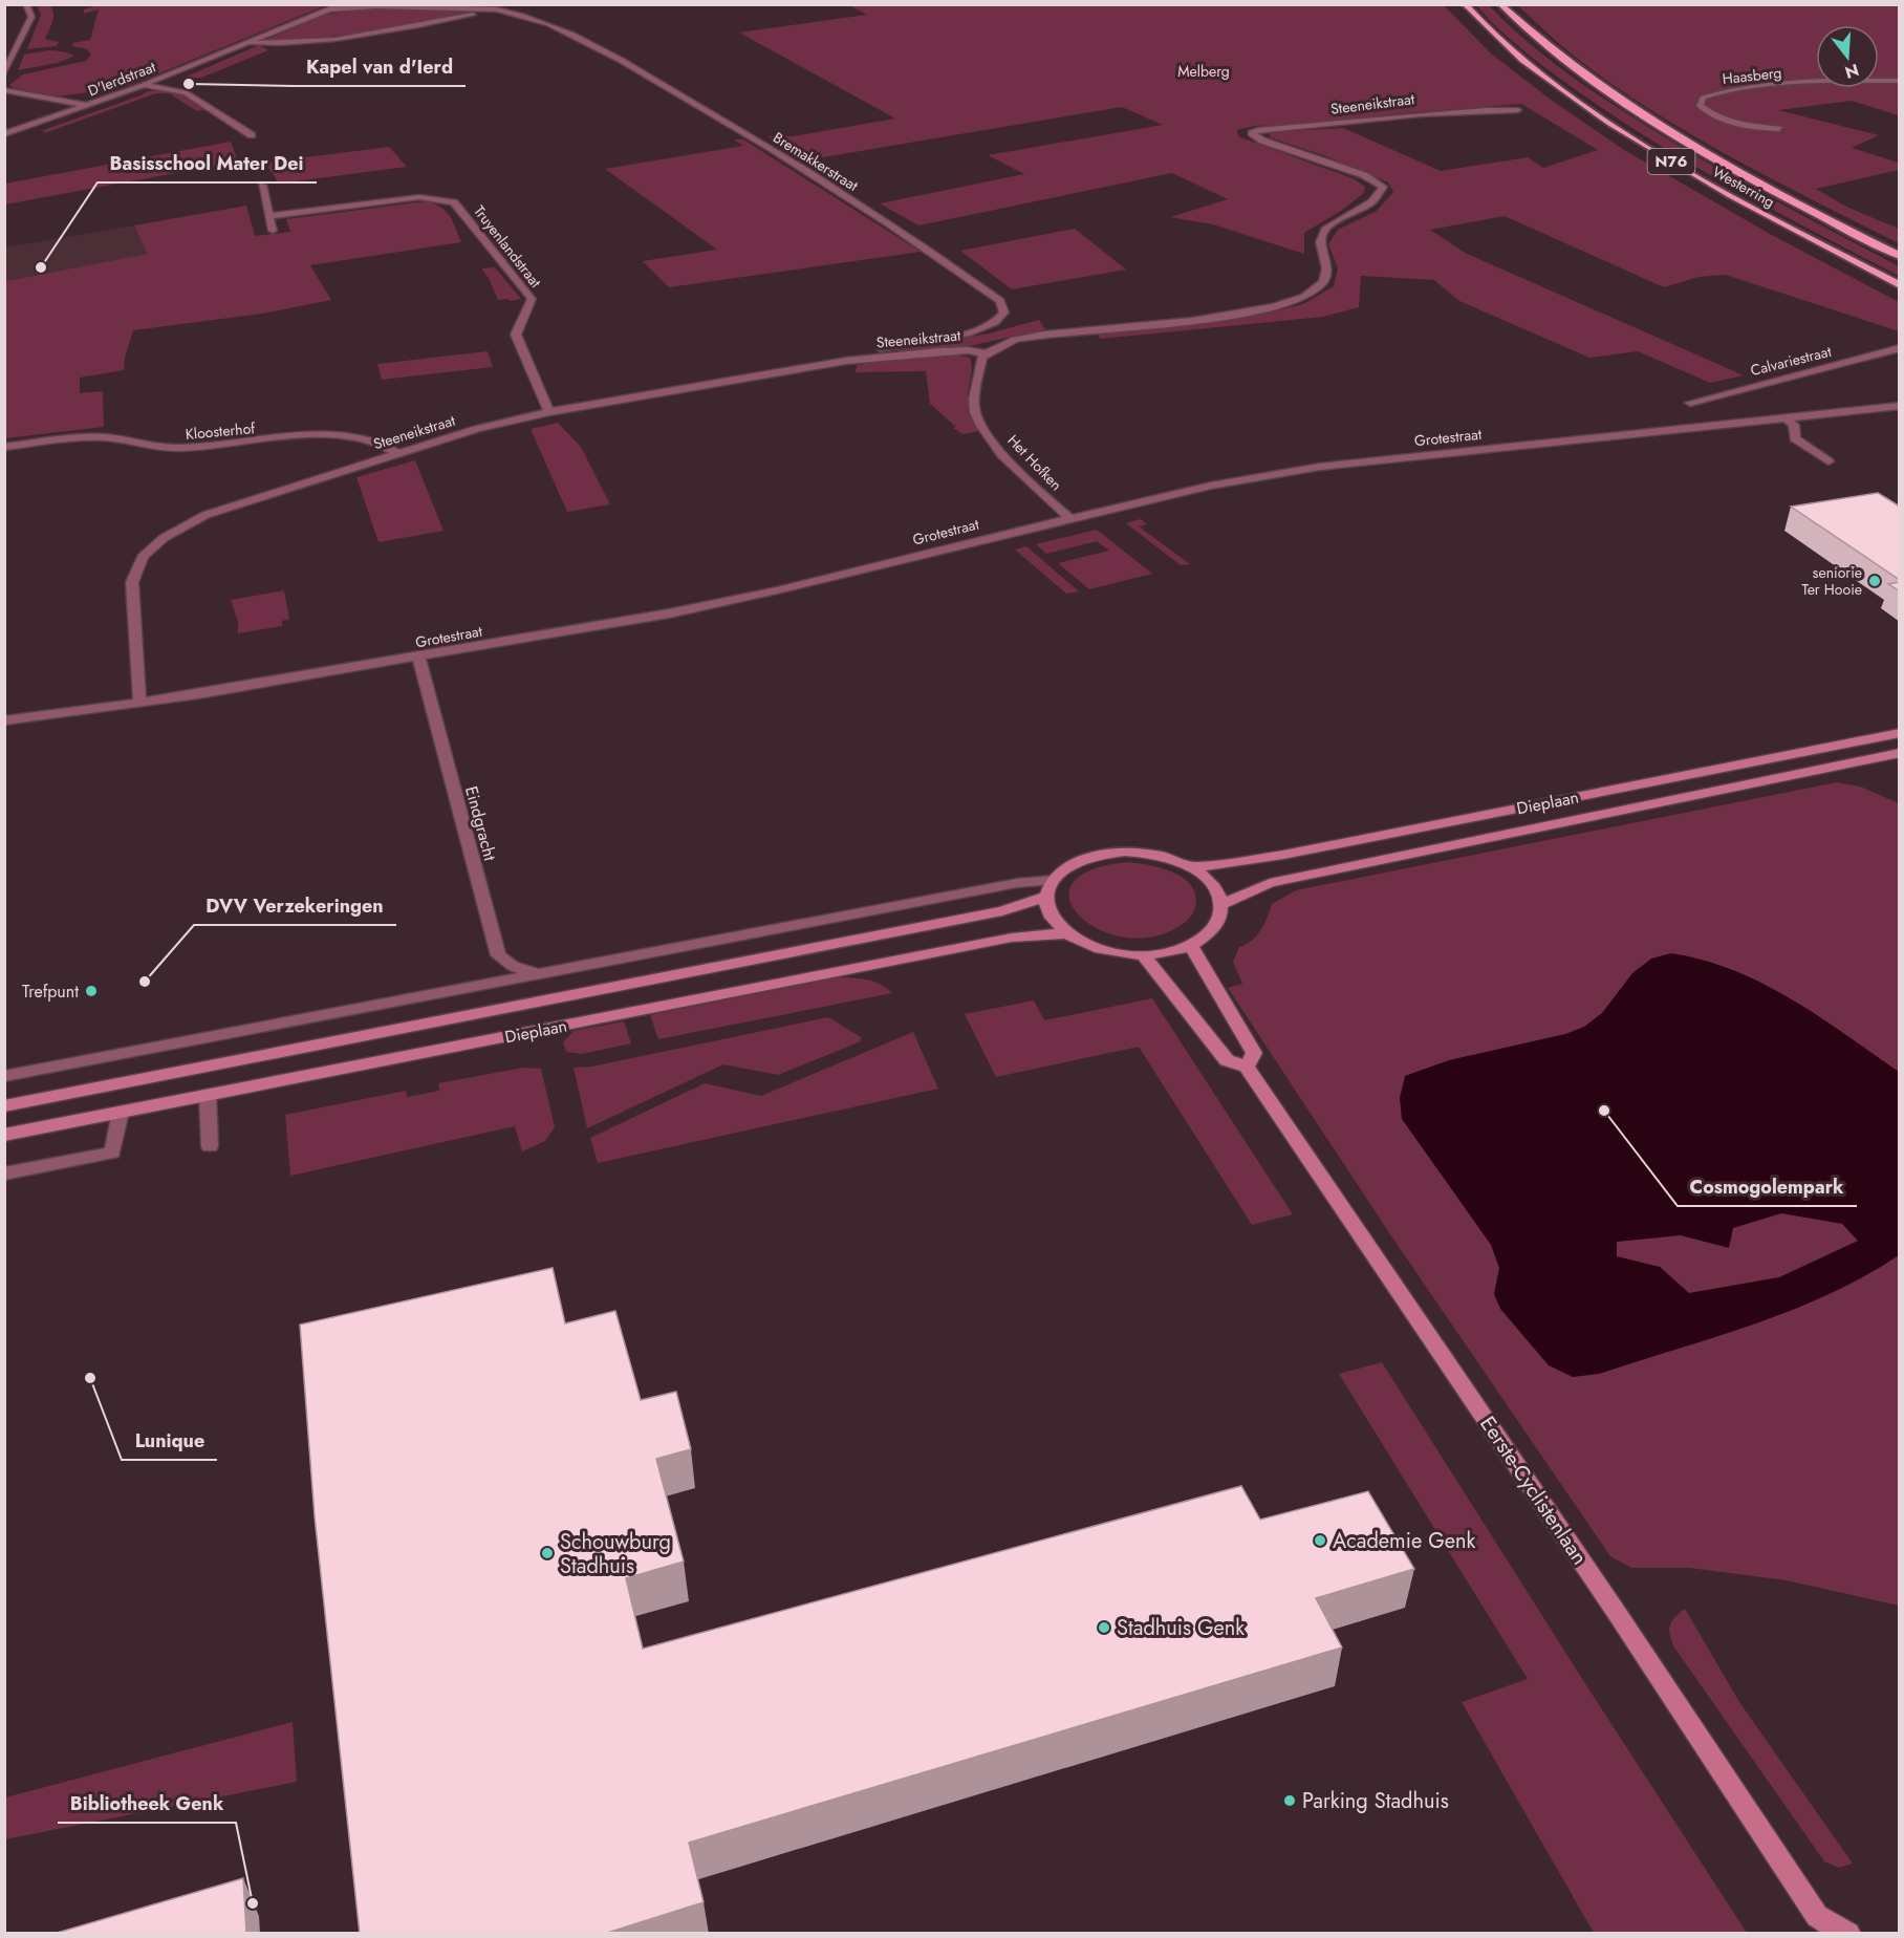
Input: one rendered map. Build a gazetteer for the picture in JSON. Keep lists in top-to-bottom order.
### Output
{
  "streets": {
    "highway": ["N76", "Westerring"],
    "main road": ["Dieplaan", "Eerste-Cyclistenlaan"],
    "street": [
      "Haasberg",
      "D'Ierdstraat",
      "Steeneikstraat",
      "Bremakkerstraat",
      "Truyenlandstraat",
      "Calvariestraat",
      "Kloosterhof",
      "Grotestraat",
      "Het Hofken",
      "Eindgracht"
    ]
  },
  "crossings": [
    ["D'Ierdstraat", "Bremakkerstraat"],
    ["Steeneikstraat", "Bremakkerstraat"],
    ["Steeneikstraat", "Truyenlandstraat"],
    ["Steeneikstraat", "Kloosterhof"],
    ["Steeneikstraat", "Grotestraat"],
    ["Steeneikstraat", "Het Hofken"],
    ["Grotestraat", "Het Hofken"],
    ["Grotestraat", "Eindgracht"],
    ["Dieplaan", "Eerste-Cyclistenlaan"]
  ],
  "parks": ["Melberg"],
  "places": [
    "Kapel van d'Ierd",
    "Basisschool Mater Dei",
    "seniorie Ter Hooie",
    "DVV Verzekeringen",
    "Trefpunt",
    "Cosmogolempark",
    "Lunique",
    "Academie Genk",
    "Schouwburg Stadhuis",
    "Stadhuis Genk",
    "Parking Stadhuis",
    "Bibliotheek Genk"
  ],
  "north": "bottom"
}
